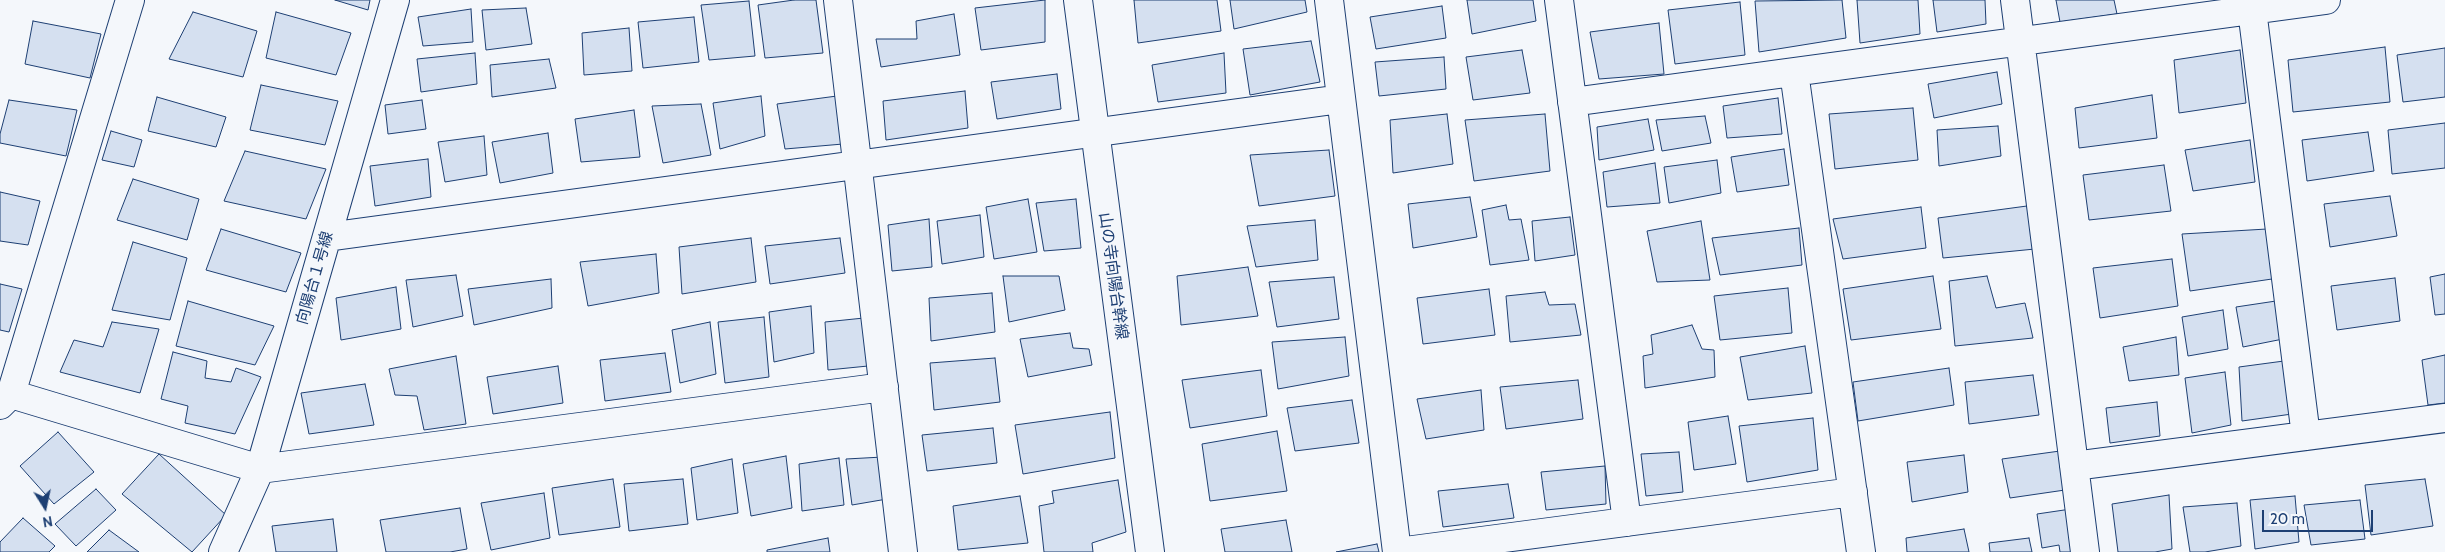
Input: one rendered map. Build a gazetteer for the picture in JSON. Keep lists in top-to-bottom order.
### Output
{
  "streets": {
    "street": ["山の寺向陽台幹線", "向陽台１号線"]
  },
  "scale_bar": "20 m",
  "north": "bottom"
}
